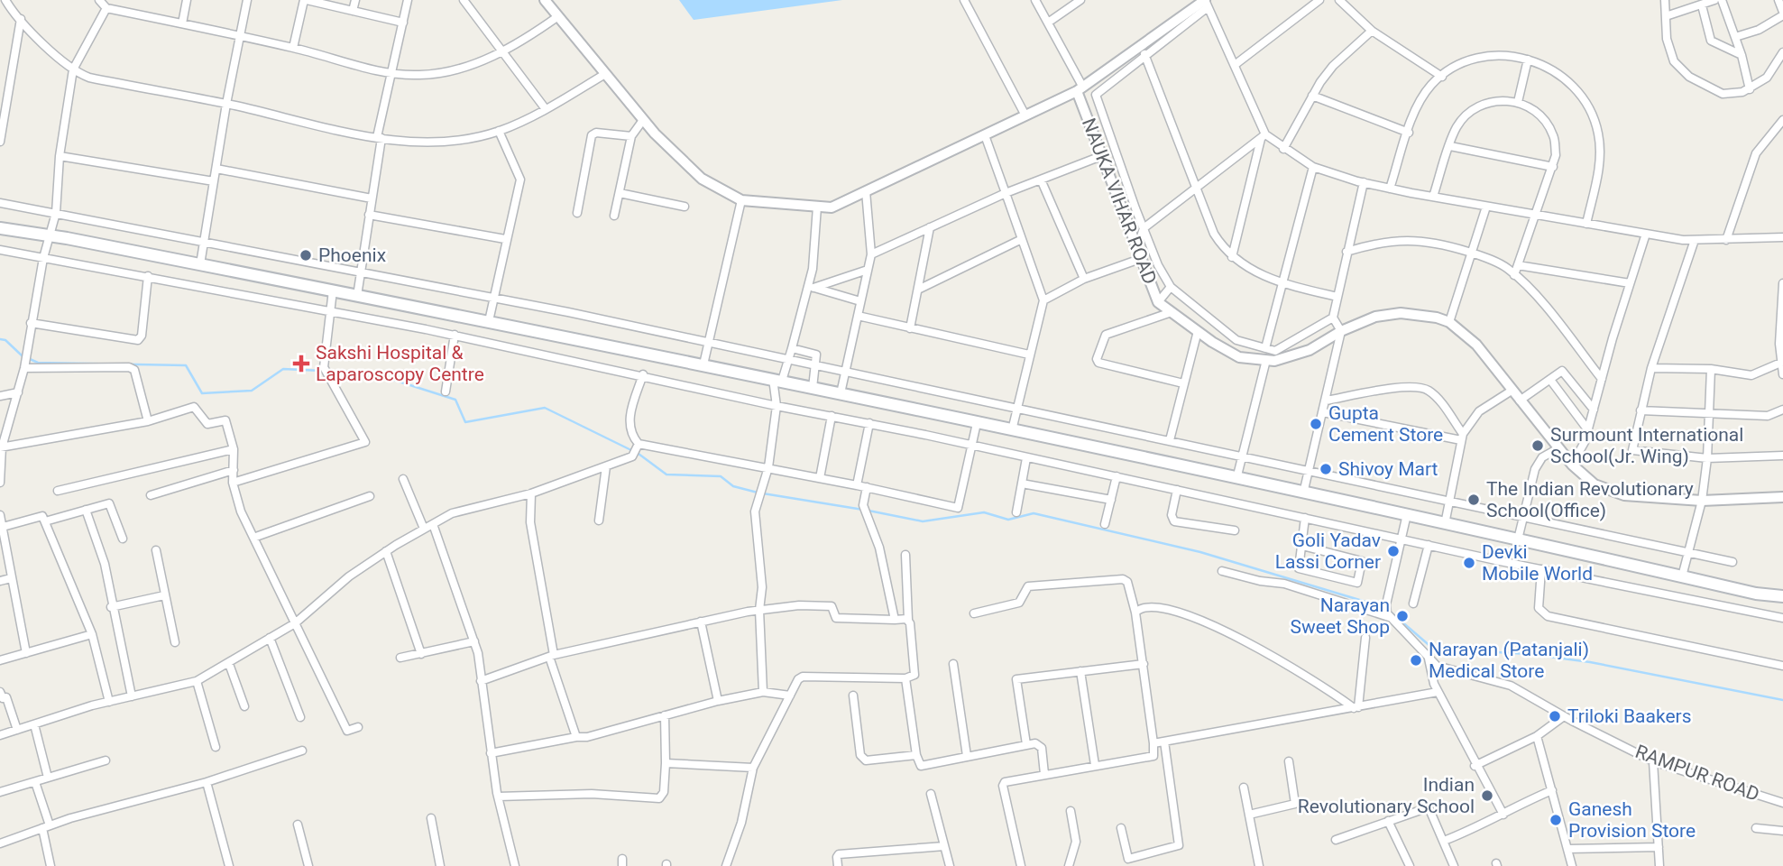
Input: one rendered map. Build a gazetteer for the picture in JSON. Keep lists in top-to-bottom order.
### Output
{
  "streets": {
    "street": ["NAUKA VIHAR ROAD", "RAMPUR ROAD"]
  },
  "places": {
    "other": [
      "Phoenix",
      "Gupta Cement Store",
      "Surmount International School(Jr. Wing)",
      "Shivoy Mart",
      "The Indian Revolutionary School(Office)",
      "Goli Yadav Lassi Corner",
      "Devki Mobile World",
      "Narayan Sweet Shop",
      "Narayan (Patanjali) Medical Store",
      "Triloki Baakers",
      "Indian Revolutionary School",
      "Ganesh Provision Store"
    ],
    "health": ["Sakshi Hospital & Laparoscopy Centre"]
  }
}
